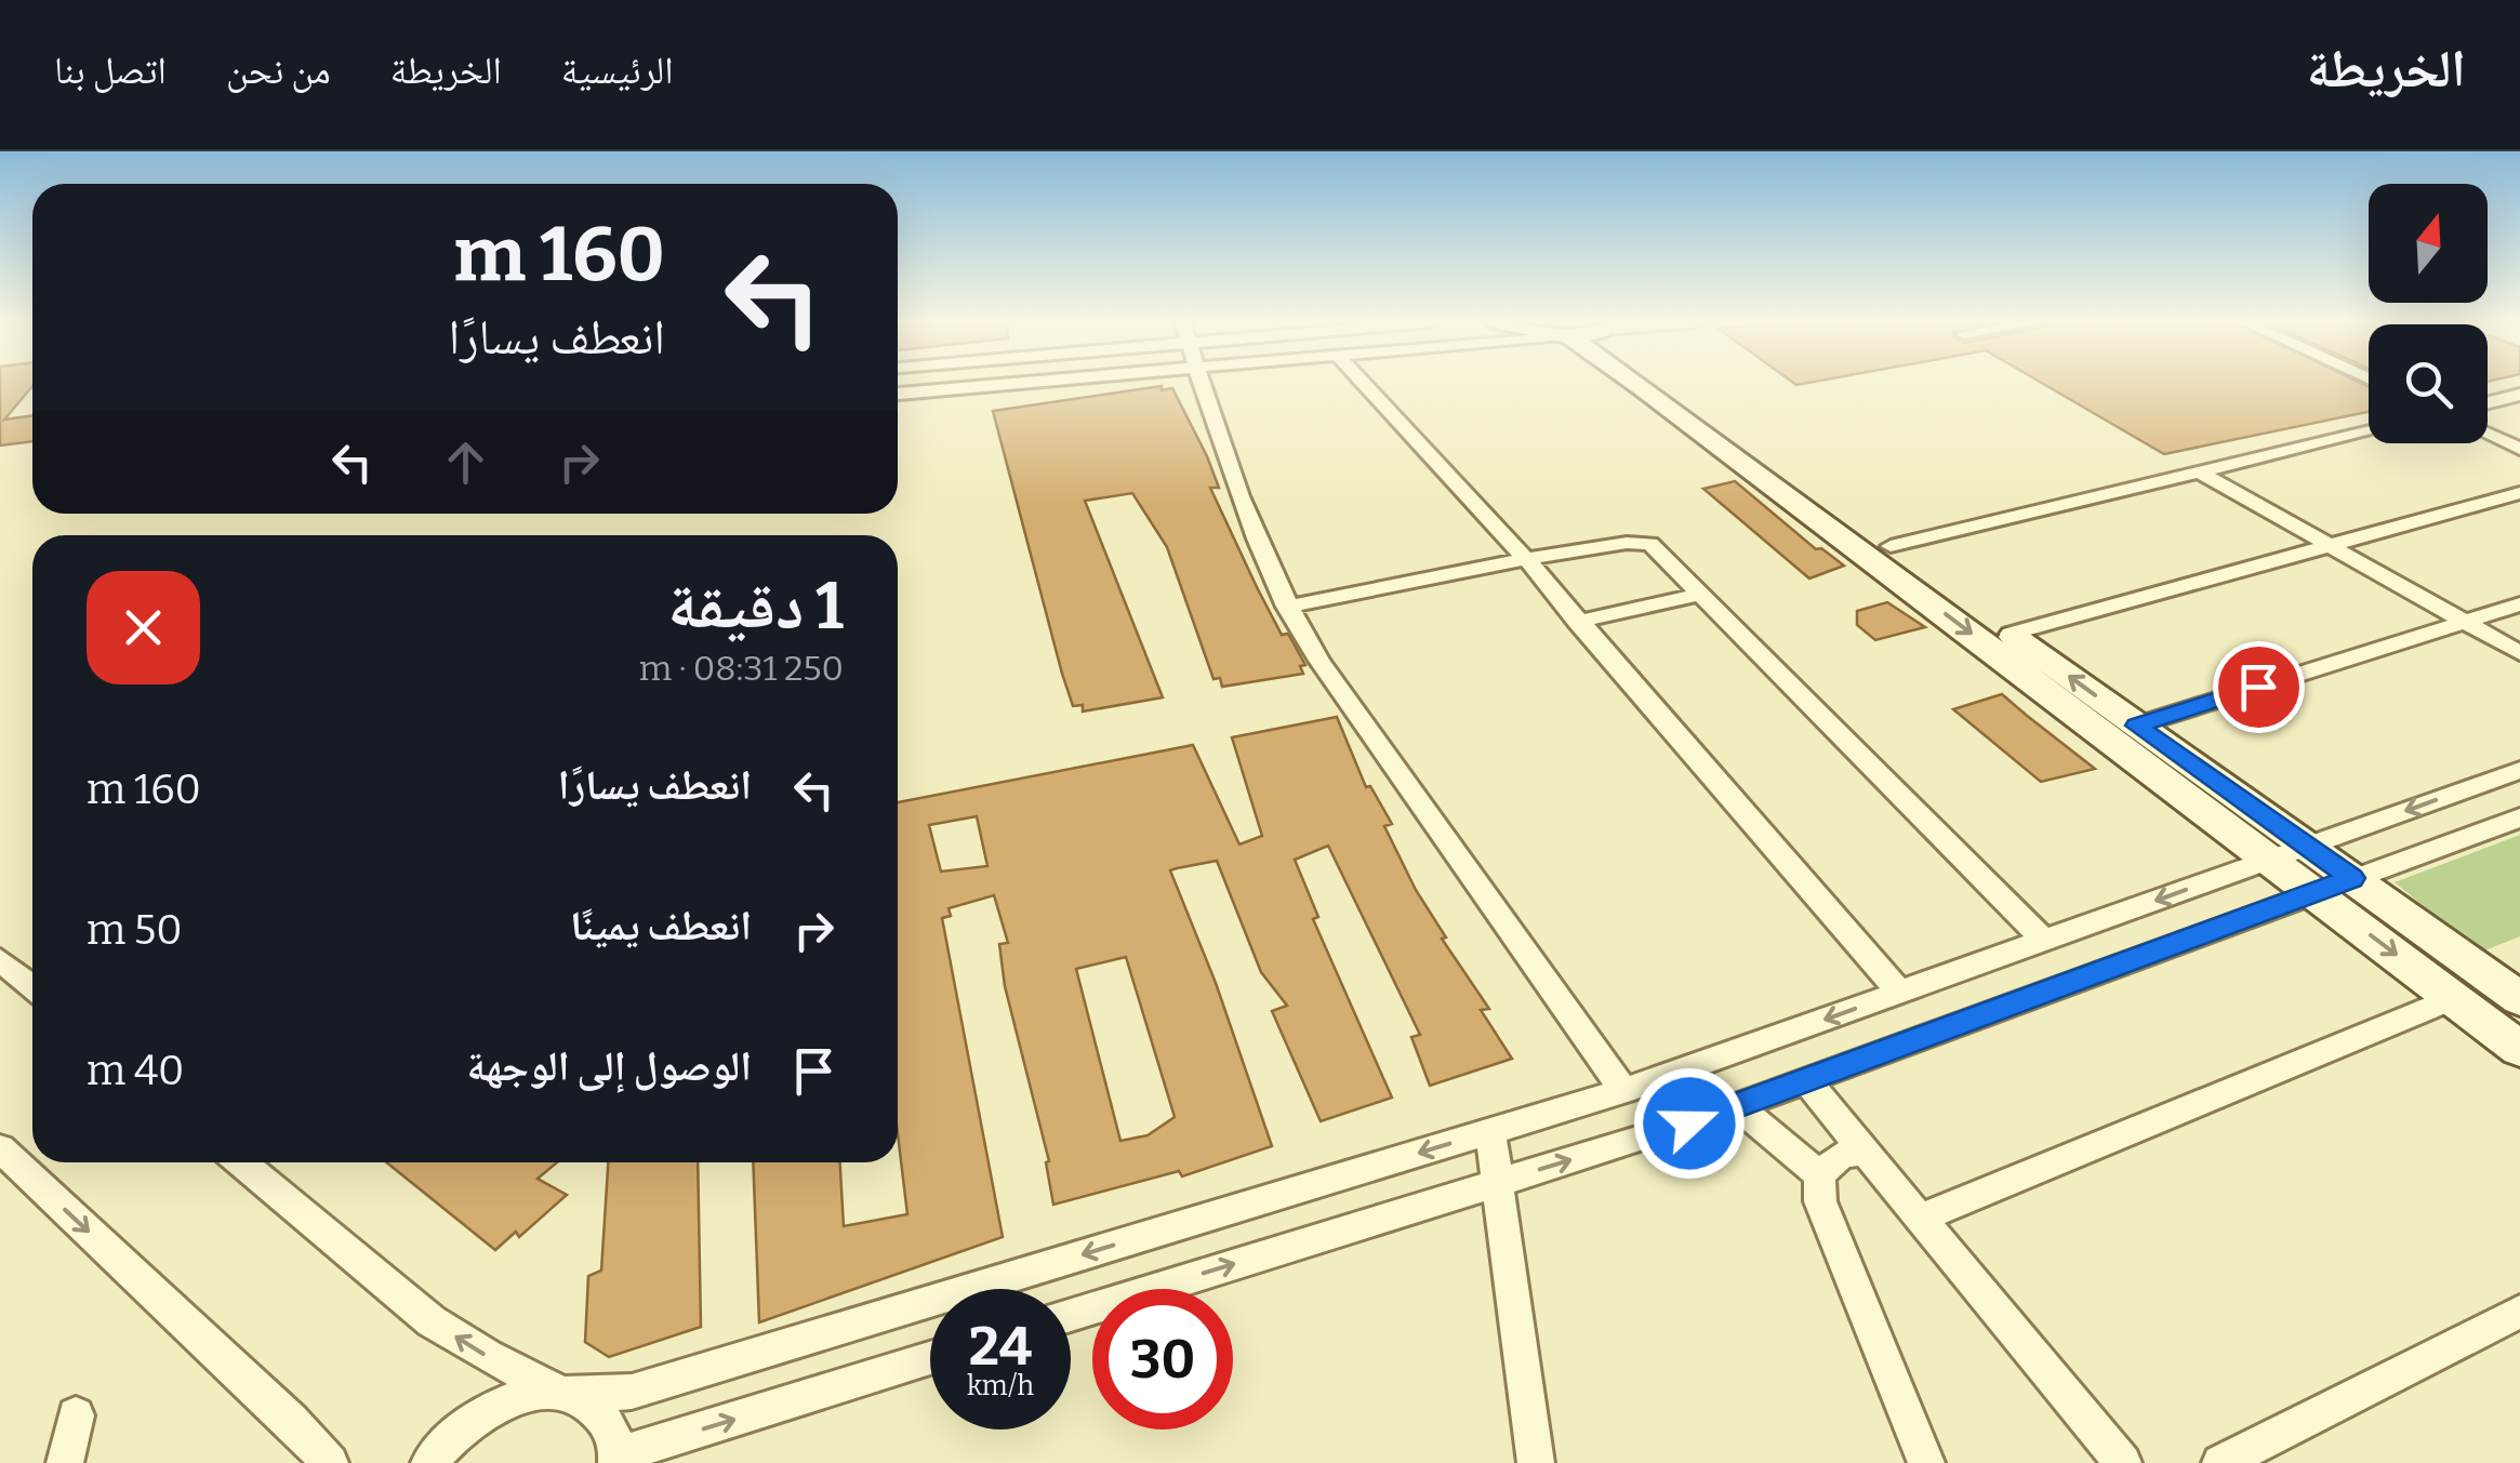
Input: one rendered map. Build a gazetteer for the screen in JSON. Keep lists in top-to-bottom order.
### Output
{
  "north": "top",
  "page": {
    "header": "الخريطة",
    "nav": [
      "الرئيسية",
      "الخريطة",
      "من نحن",
      "اتصل بنا"
    ],
    "turn": ["160 m", "انعطف يسارًا"],
    "heading": ["1 دقيقة", "250 m · 08:31"],
    "list": [
      {
        "name": "انعطف يسارًا",
        "value": "160 m"
      },
      {
        "name": "انعطف يمينًا",
        "value": "50 m"
      },
      {
        "name": "الوصول إلى الوجهة",
        "value": "40 m"
      }
    ],
    "speed": "24 km/h",
    "limit": "30"
  }
}
